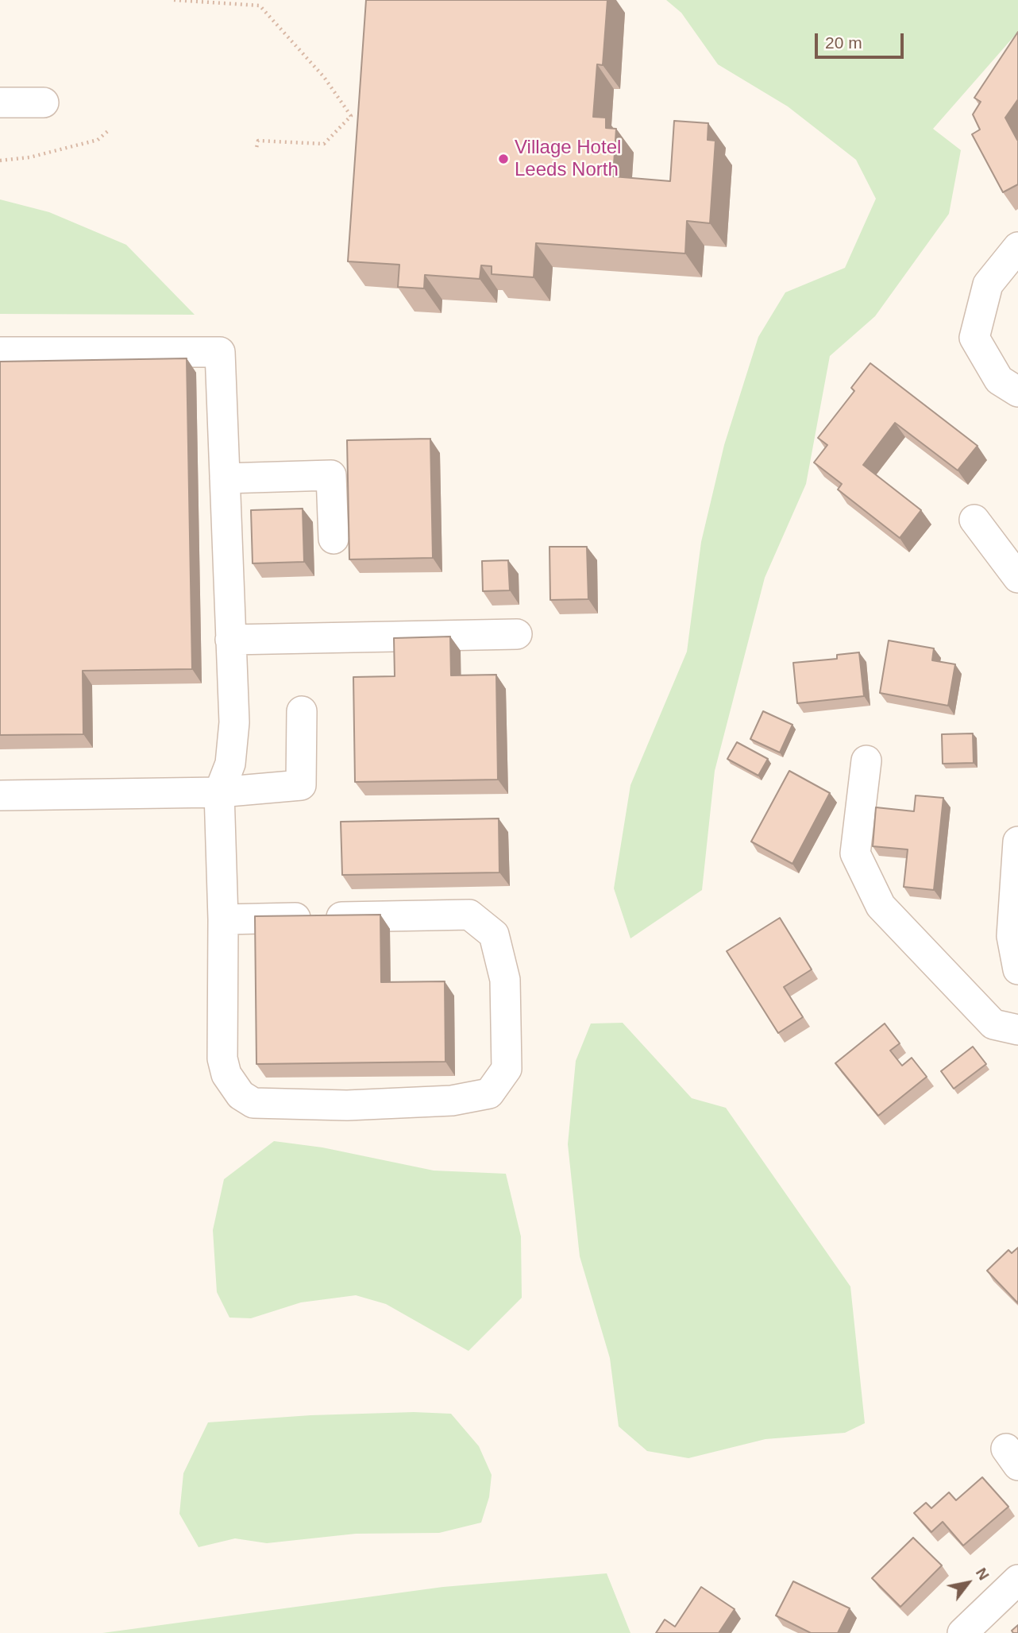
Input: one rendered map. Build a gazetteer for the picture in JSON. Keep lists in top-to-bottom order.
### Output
{
  "places": ["Village Hotel Leeds North"],
  "scale_bar": "20 m",
  "north": "top right"
}
